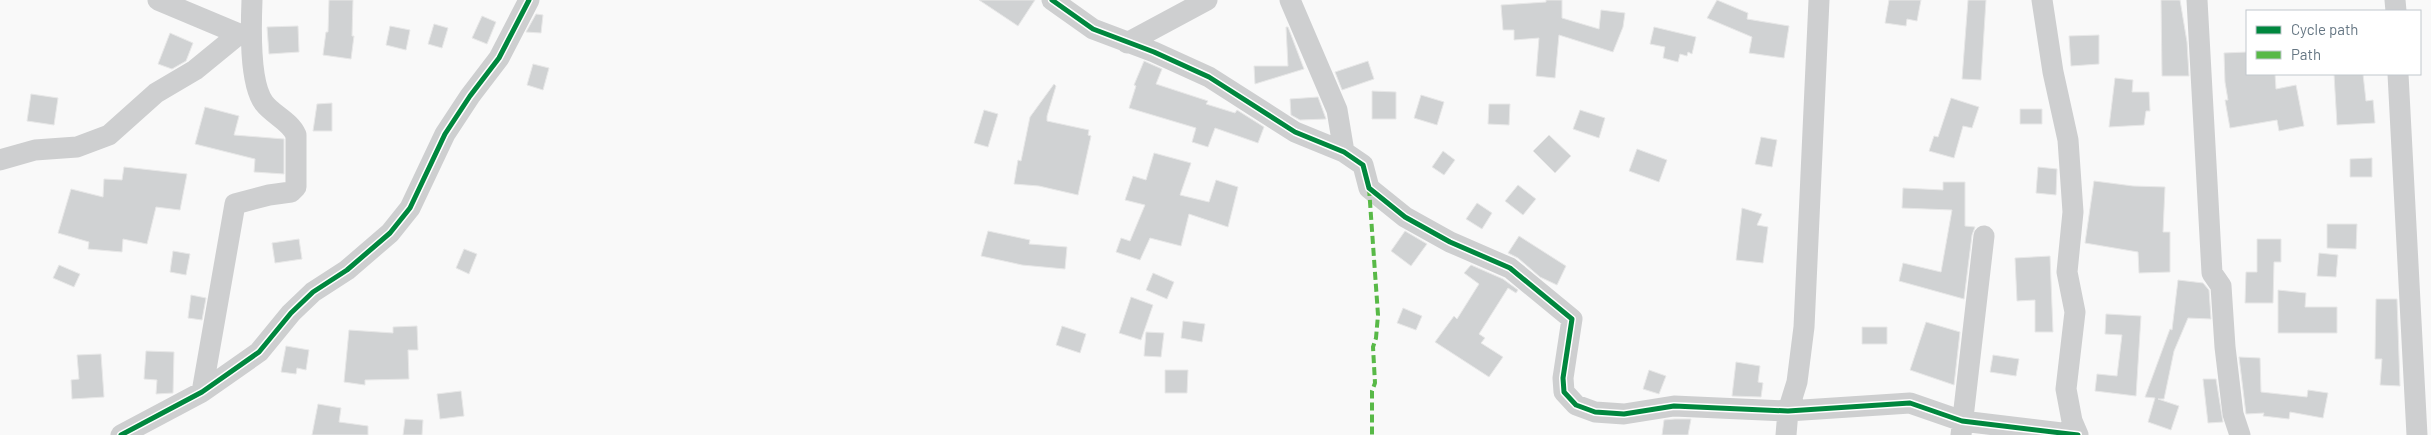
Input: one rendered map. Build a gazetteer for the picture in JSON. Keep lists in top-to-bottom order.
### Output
{
  "legend": ["Cycle path", "Path"]
}
